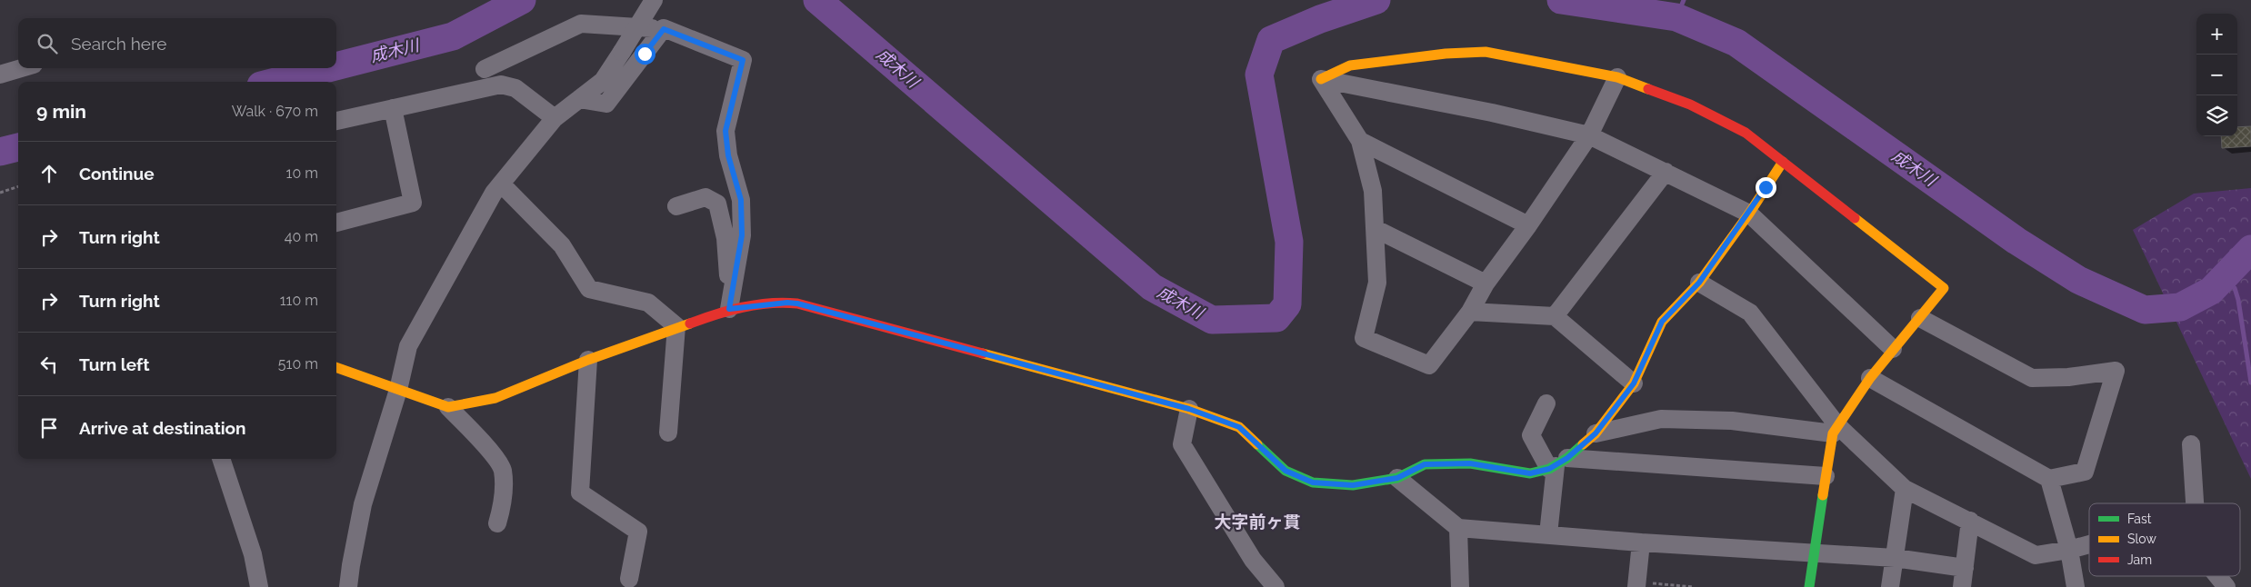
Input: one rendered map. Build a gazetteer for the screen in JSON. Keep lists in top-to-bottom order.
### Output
{
  "districts": ["大字前ヶ貫"],
  "water": ["成木川"],
  "legend": ["Fast", "Slow", "Jam"],
  "page": {
    "map_buttons": ["+", "−"],
    "search": "Search here",
    "heading": ["9 min", "Walk · 670 m"],
    "list": [
      ["Continue", "10 m"],
      ["Turn right", "40 m"],
      ["Turn right", "110 m"],
      ["Turn left", "510 m"],
      "Arrive at destination"
    ]
  }
}
